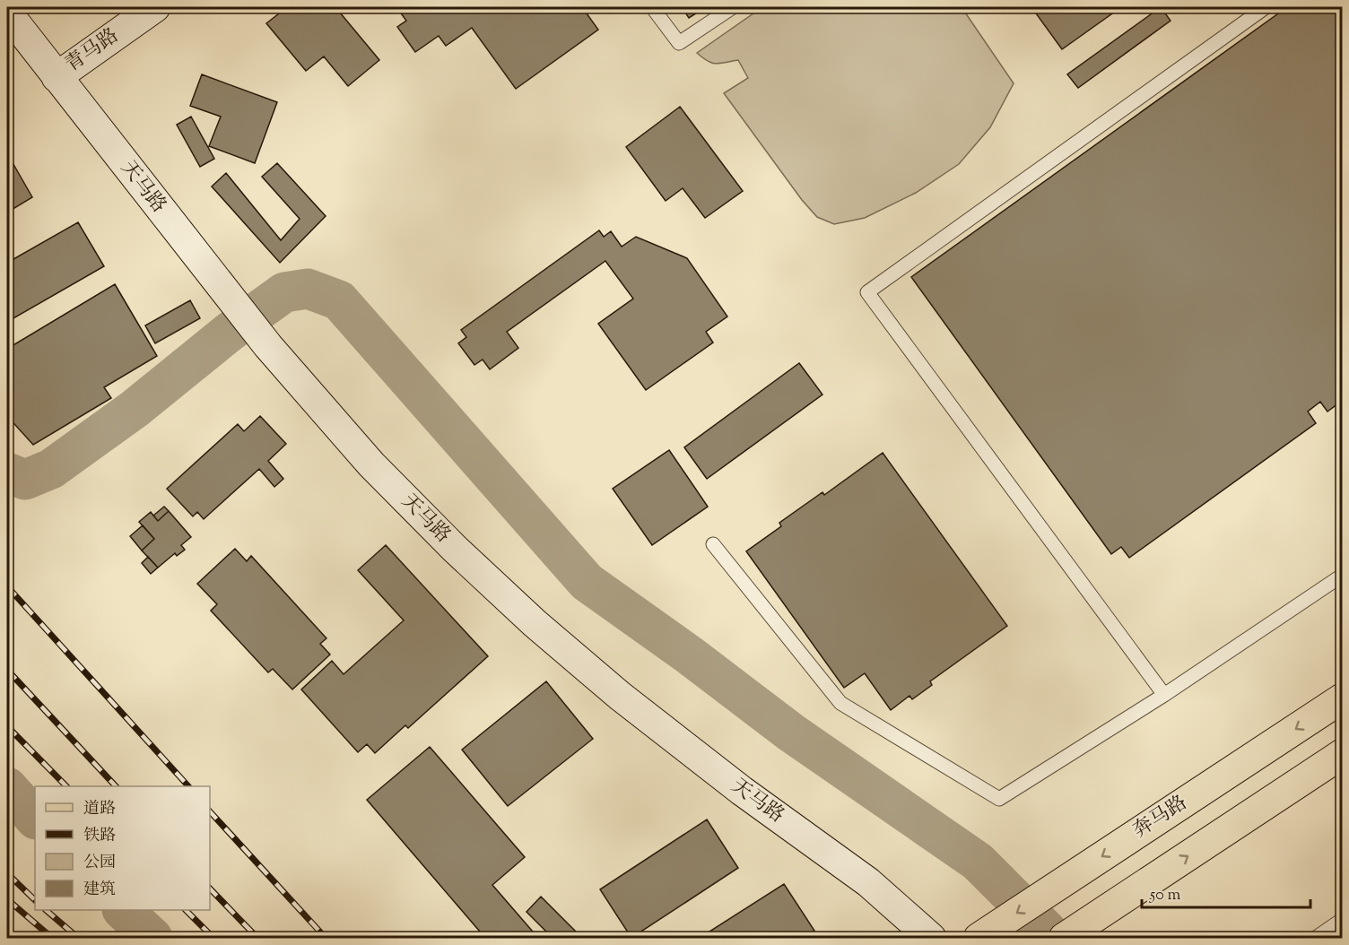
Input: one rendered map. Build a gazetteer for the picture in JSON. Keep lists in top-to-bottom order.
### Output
{
  "streets": {
    "main road": ["奔马路"],
    "street": ["青马路", "天马路"]
  },
  "crossings": [
    ["青马路", "天马路"]
  ],
  "legend": [
    "道路",
    "铁路",
    "公园",
    "建筑"
  ],
  "scale_bar": "50 m"
}
